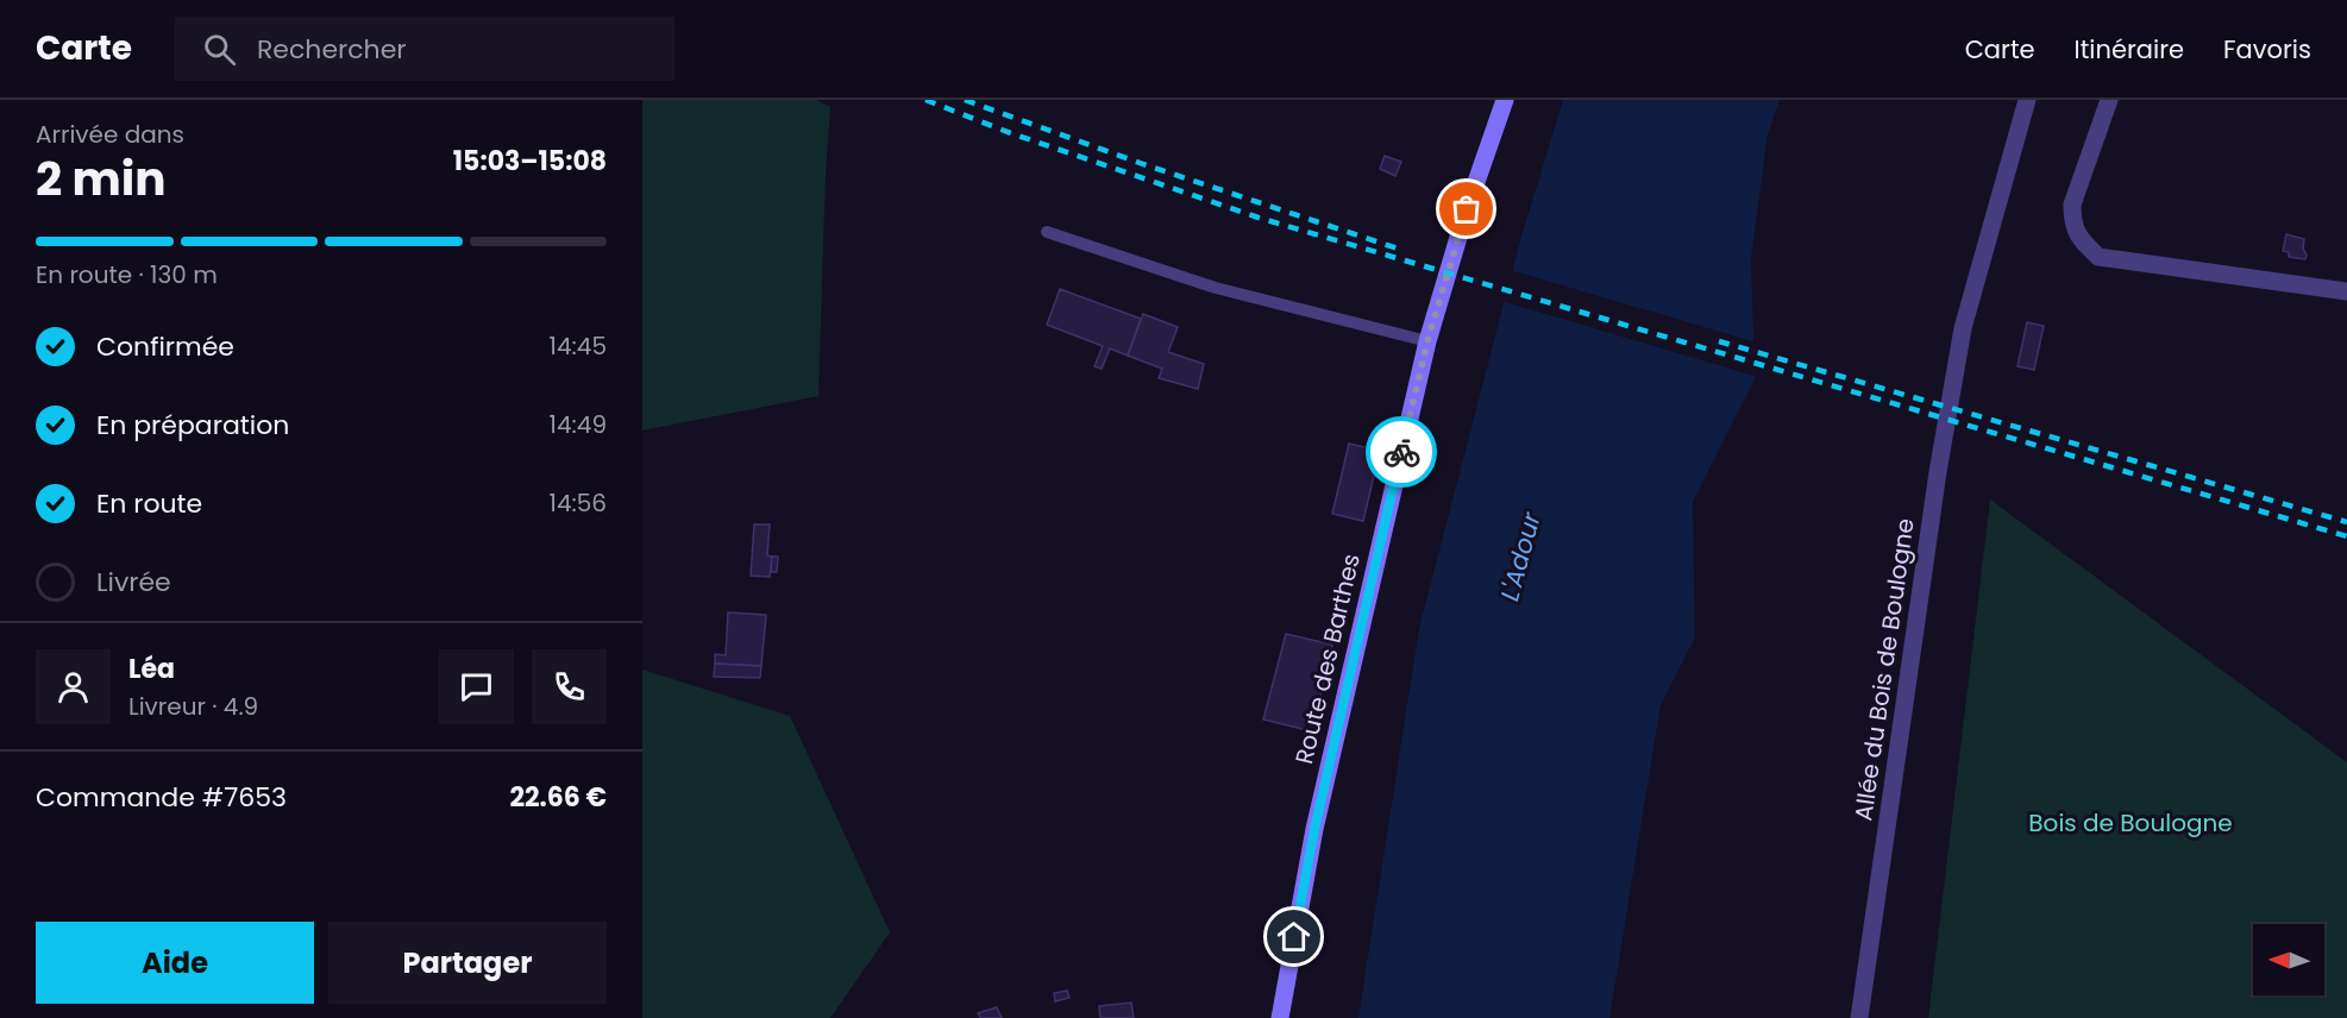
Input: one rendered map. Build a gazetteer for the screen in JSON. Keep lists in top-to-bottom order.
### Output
{
  "streets": {
    "main road": ["Route des Barthes"],
    "street": ["Allée du Bois de Boulogne"]
  },
  "water": ["L'Adour"],
  "parks": ["Bois de Boulogne"],
  "north": "left",
  "page": {
    "header": "Carte",
    "search": "Rechercher",
    "nav": ["Carte", "Itinéraire", "Favoris"],
    "heading": ["2 min", "Arrivée dans", "15:03–15:08"],
    "panel": [
      "Léa",
      "Livreur · 4.9",
      "Commande #7653",
      "22.66 €"
    ],
    "bar": "En route · 130 m",
    "list": [
      ["Confirmée", "14:45"],
      ["En préparation", "14:49"],
      ["En route", "14:56"],
      "Livrée"
    ],
    "buttons": ["Aide", "Partager"]
  }
}
